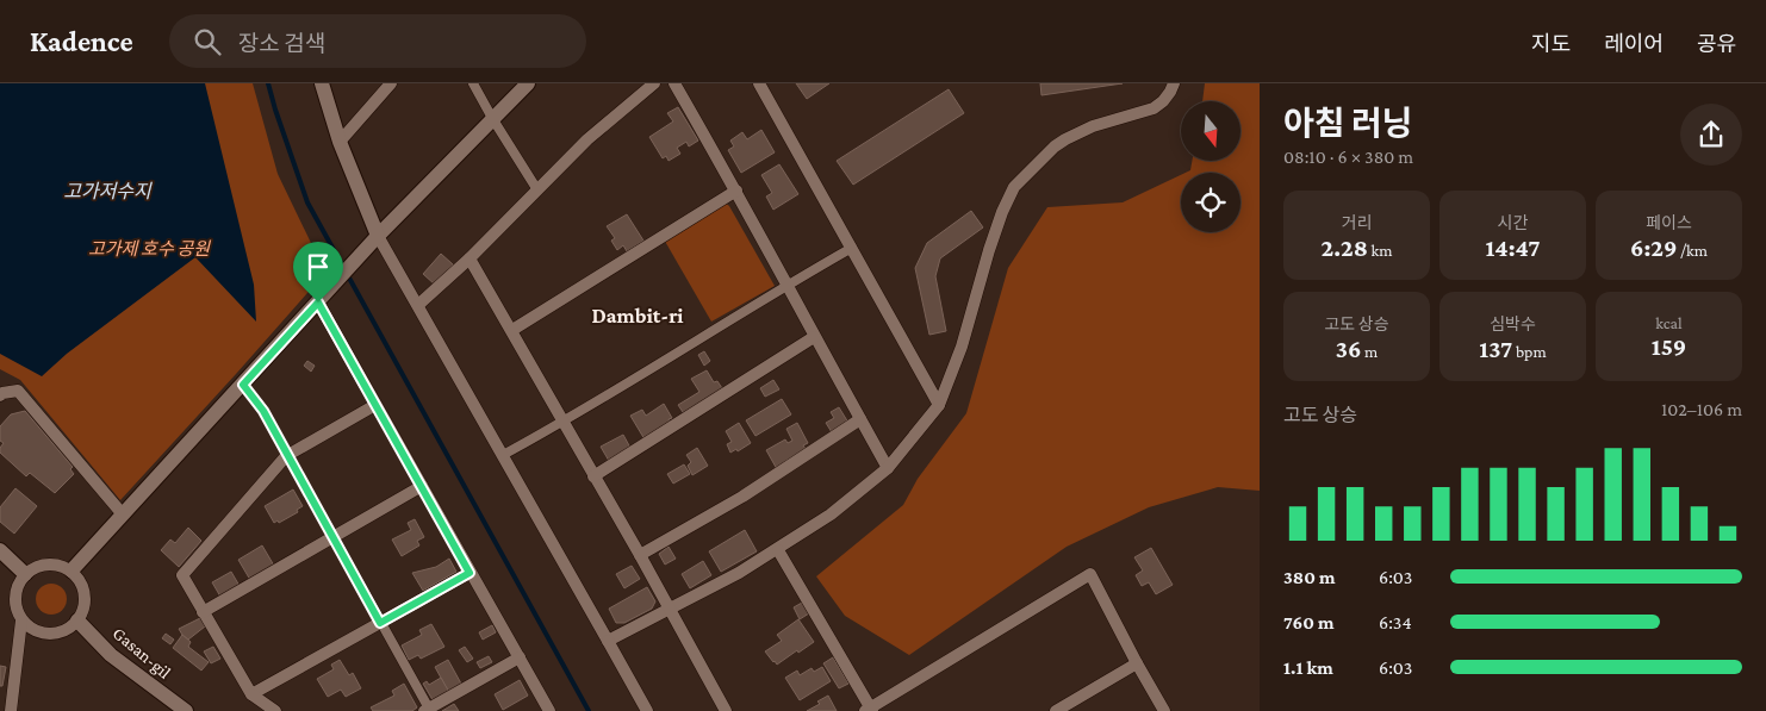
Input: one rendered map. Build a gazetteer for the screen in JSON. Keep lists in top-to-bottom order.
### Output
{
  "streets": {
    "street": ["Gasan-gil"]
  },
  "districts": ["Dambit-ri"],
  "water": ["고가저수지"],
  "parks": ["고가제 호수 공원"],
  "north": "bottom",
  "page": {
    "header": "Kadence",
    "search": "장소 검색",
    "nav": ["지도", "레이어", "공유"],
    "heading": ["아침 러닝", "08:10 · 6 × 380 m"],
    "stats": [
      ["거리", "2.28 km"],
      ["시간", "14:47"],
      ["페이스", "6:29 /km"],
      ["고도 상승", "36 m"],
      ["심박수", "137 bpm"],
      ["kcal", "159"]
    ],
    "chart": ["고도 상승", "102–106 m"],
    "list": [
      {
        "name": "380 m",
        "note": "6:03"
      },
      {
        "name": "760 m",
        "note": "6:34"
      },
      {
        "name": "1.1 km",
        "note": "6:03"
      }
    ]
  }
}
